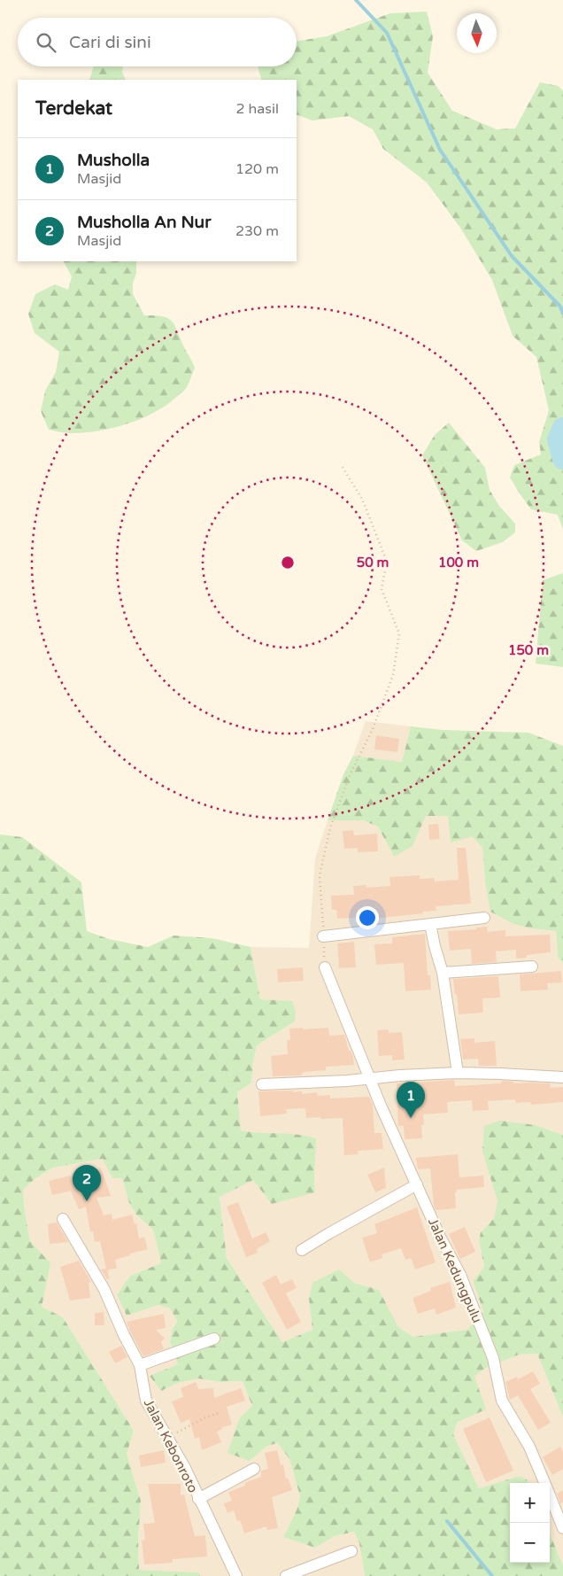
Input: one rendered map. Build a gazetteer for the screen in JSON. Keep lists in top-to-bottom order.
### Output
{
  "streets": {
    "street": ["Jalan Kedungpulu", "Jalan Kebonroto"]
  },
  "north": "bottom",
  "page": {
    "search": "Cari di sini",
    "heading": ["Terdekat", "2 hasil"],
    "list": [
      {
        "mark": "1",
        "name": "Musholla",
        "note": "Masjid",
        "value": "120 m"
      },
      {
        "mark": "2",
        "name": "Musholla An Nur",
        "note": "Masjid",
        "value": "230 m"
      }
    ],
    "pins": ["1", "2"],
    "map_buttons": ["+", "−"]
  },
  "rings": ["50 m", "100 m", "150 m"]
}
